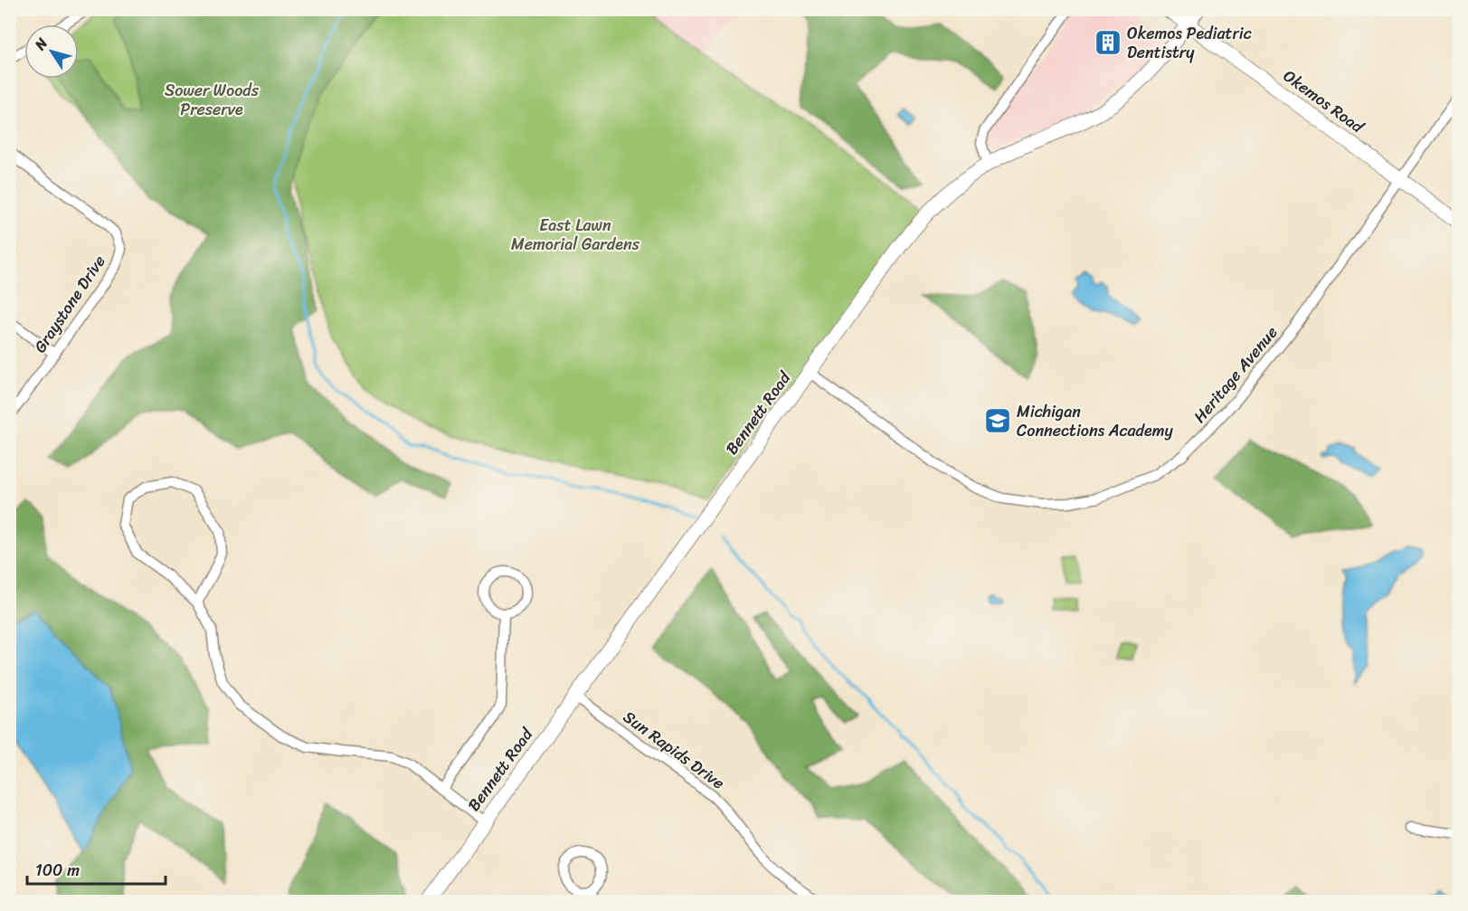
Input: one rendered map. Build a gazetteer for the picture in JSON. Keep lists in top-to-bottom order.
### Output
{
  "streets": {
    "street": [
      "Okemos Road",
      "Graystone Drive",
      "Heritage Avenue",
      "Bennett Road",
      "Sun Rapids Drive"
    ]
  },
  "crossings": [
    ["Okemos Road", "Heritage Avenue"],
    ["Okemos Road", "Bennett Road"],
    ["Heritage Avenue", "Bennett Road"],
    ["Bennett Road", "Sun Rapids Drive"]
  ],
  "parks": ["Sower Woods Preserve", "East Lawn Memorial Gardens"],
  "places": {
    "building": ["Okemos Pediatric Dentistry"],
    "school or university": ["Michigan Connections Academy"]
  },
  "scale_bar": "100 m",
  "north": "top left"
}
